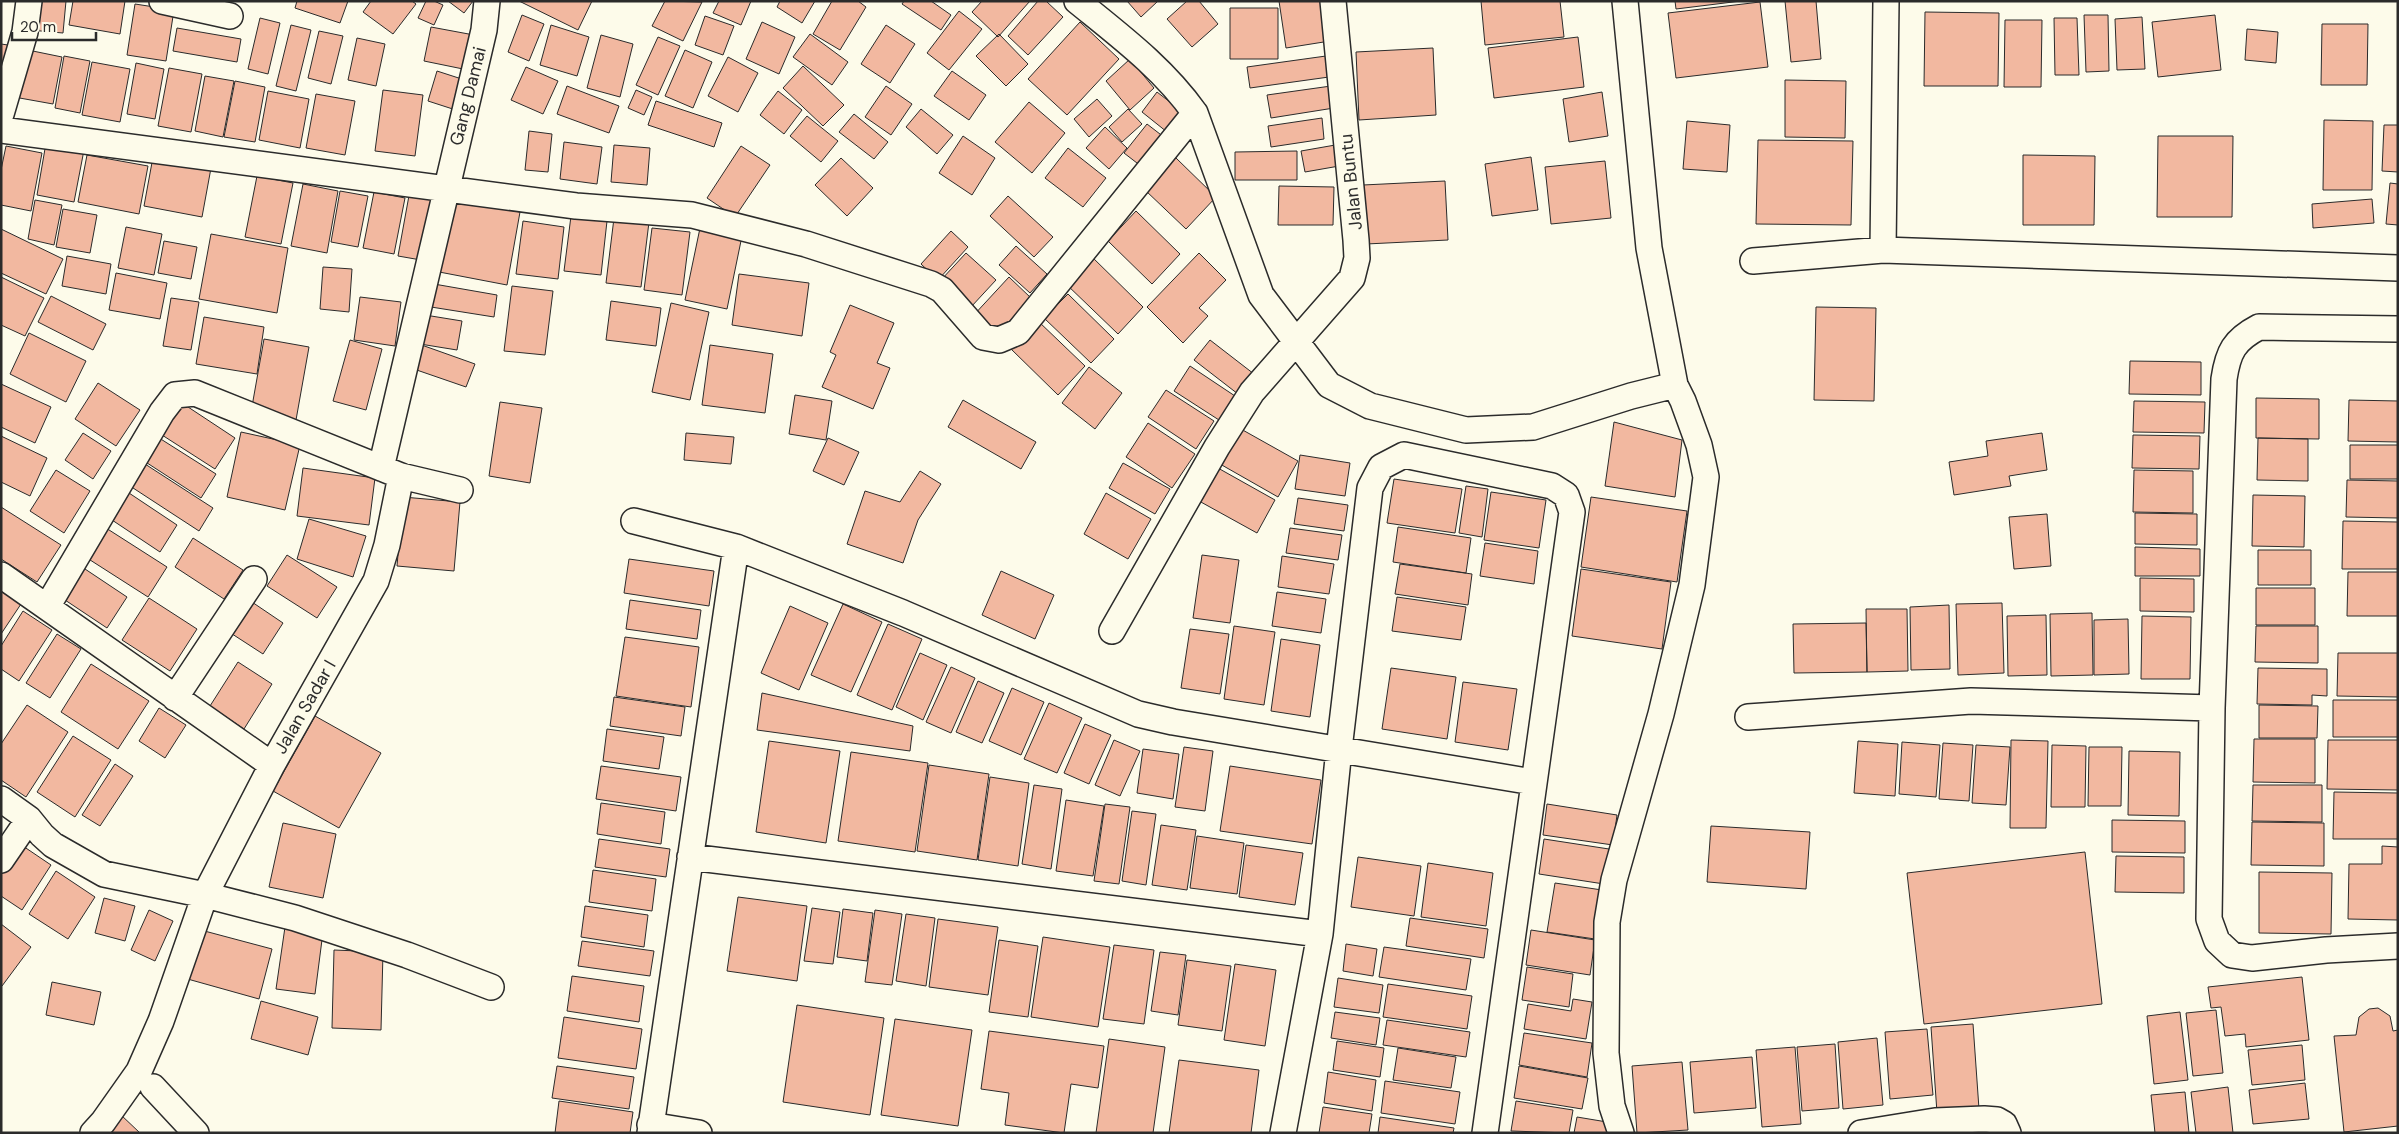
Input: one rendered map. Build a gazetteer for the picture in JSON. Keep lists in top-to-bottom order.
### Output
{
  "streets": {
    "street": ["Gang Damai", "Jalan Buntu", "Jalan Sadar I"]
  },
  "crossings": [
    ["Gang Damai", "Jalan Sadar I"]
  ],
  "scale_bar": "20 m"
}
